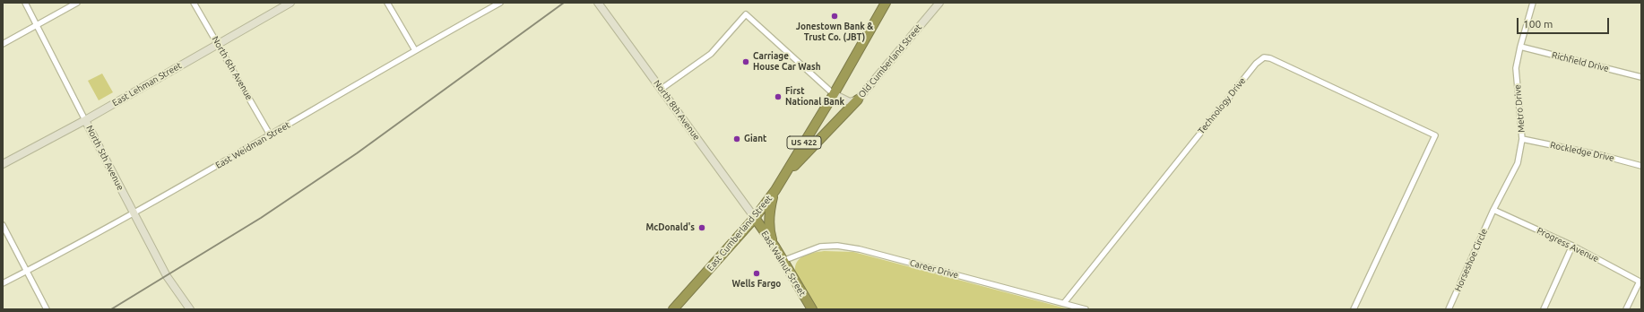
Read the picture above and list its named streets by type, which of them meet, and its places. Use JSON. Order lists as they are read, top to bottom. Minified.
{"streets":{"highway":["US 422","East Cumberland Street","East Walnut Street"],"street":["Old Cumberland Street","Richfield Drive","North 6th Avenue","East Lehman Street","Technology Drive","Metro Drive","North 8th Avenue","East Weidman Street","Rockledge Drive","North 5th Avenue","Progress Avenue","Horseshoe Circle","Career Drive"]},"crossings":[["Old Cumberland Street","East Cumberland Street"],["Richfield Drive","Metro Drive"],["North 6th Avenue","East Lehman Street"],["North 6th Avenue","East Weidman Street"],["East Lehman Street","North 5th Avenue"],["Technology Drive","Career Drive"],["Metro Drive","Rockledge Drive"],["Metro Drive","Progress Avenue"],["Metro Drive","Horseshoe Circle"],["North 8th Avenue","East Cumberland Street"],["North 8th Avenue","East Walnut Street"],["US 422","East Cumberland Street"],["US 422","East Walnut Street"],["East Weidman Street","North 5th Avenue"],["East Cumberland Street","East Walnut Street"],["Progress Avenue","Horseshoe Circle"],["East Walnut Street","Career Drive"]],"places":["Jonestown Bank & Trust Co. (JBT)","Carriage House Car Wash","First National Bank","Giant","McDonald's","Wells Fargo"],"scale_bar":"100 m"}
